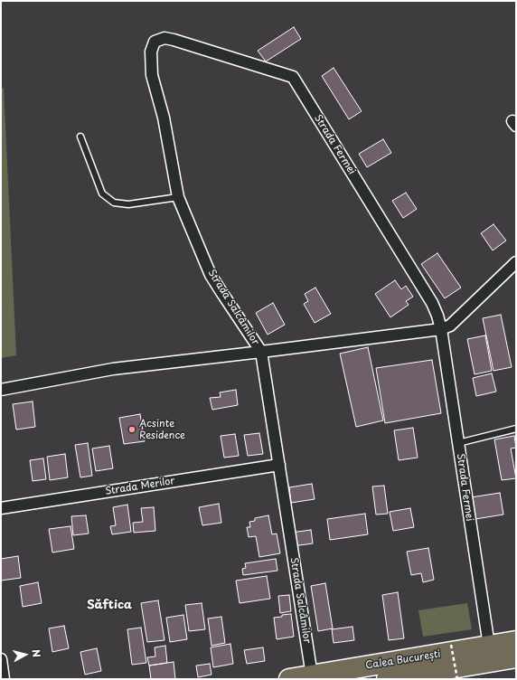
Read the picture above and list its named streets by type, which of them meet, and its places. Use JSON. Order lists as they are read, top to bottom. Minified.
{"streets":{"highway":["Calea București"],"street":["Strada Fermei","Strada Salcâmilor","Strada Merilor"]},"crossings":[["Strada Fermei","Strada Salcâmilor"],["Strada Fermei","Calea București"],["Strada Salcâmilor","Strada Merilor"],["Strada Salcâmilor","Calea București"]],"districts":["Săftica"],"places":["Acsinte Residence"],"north":"right"}
